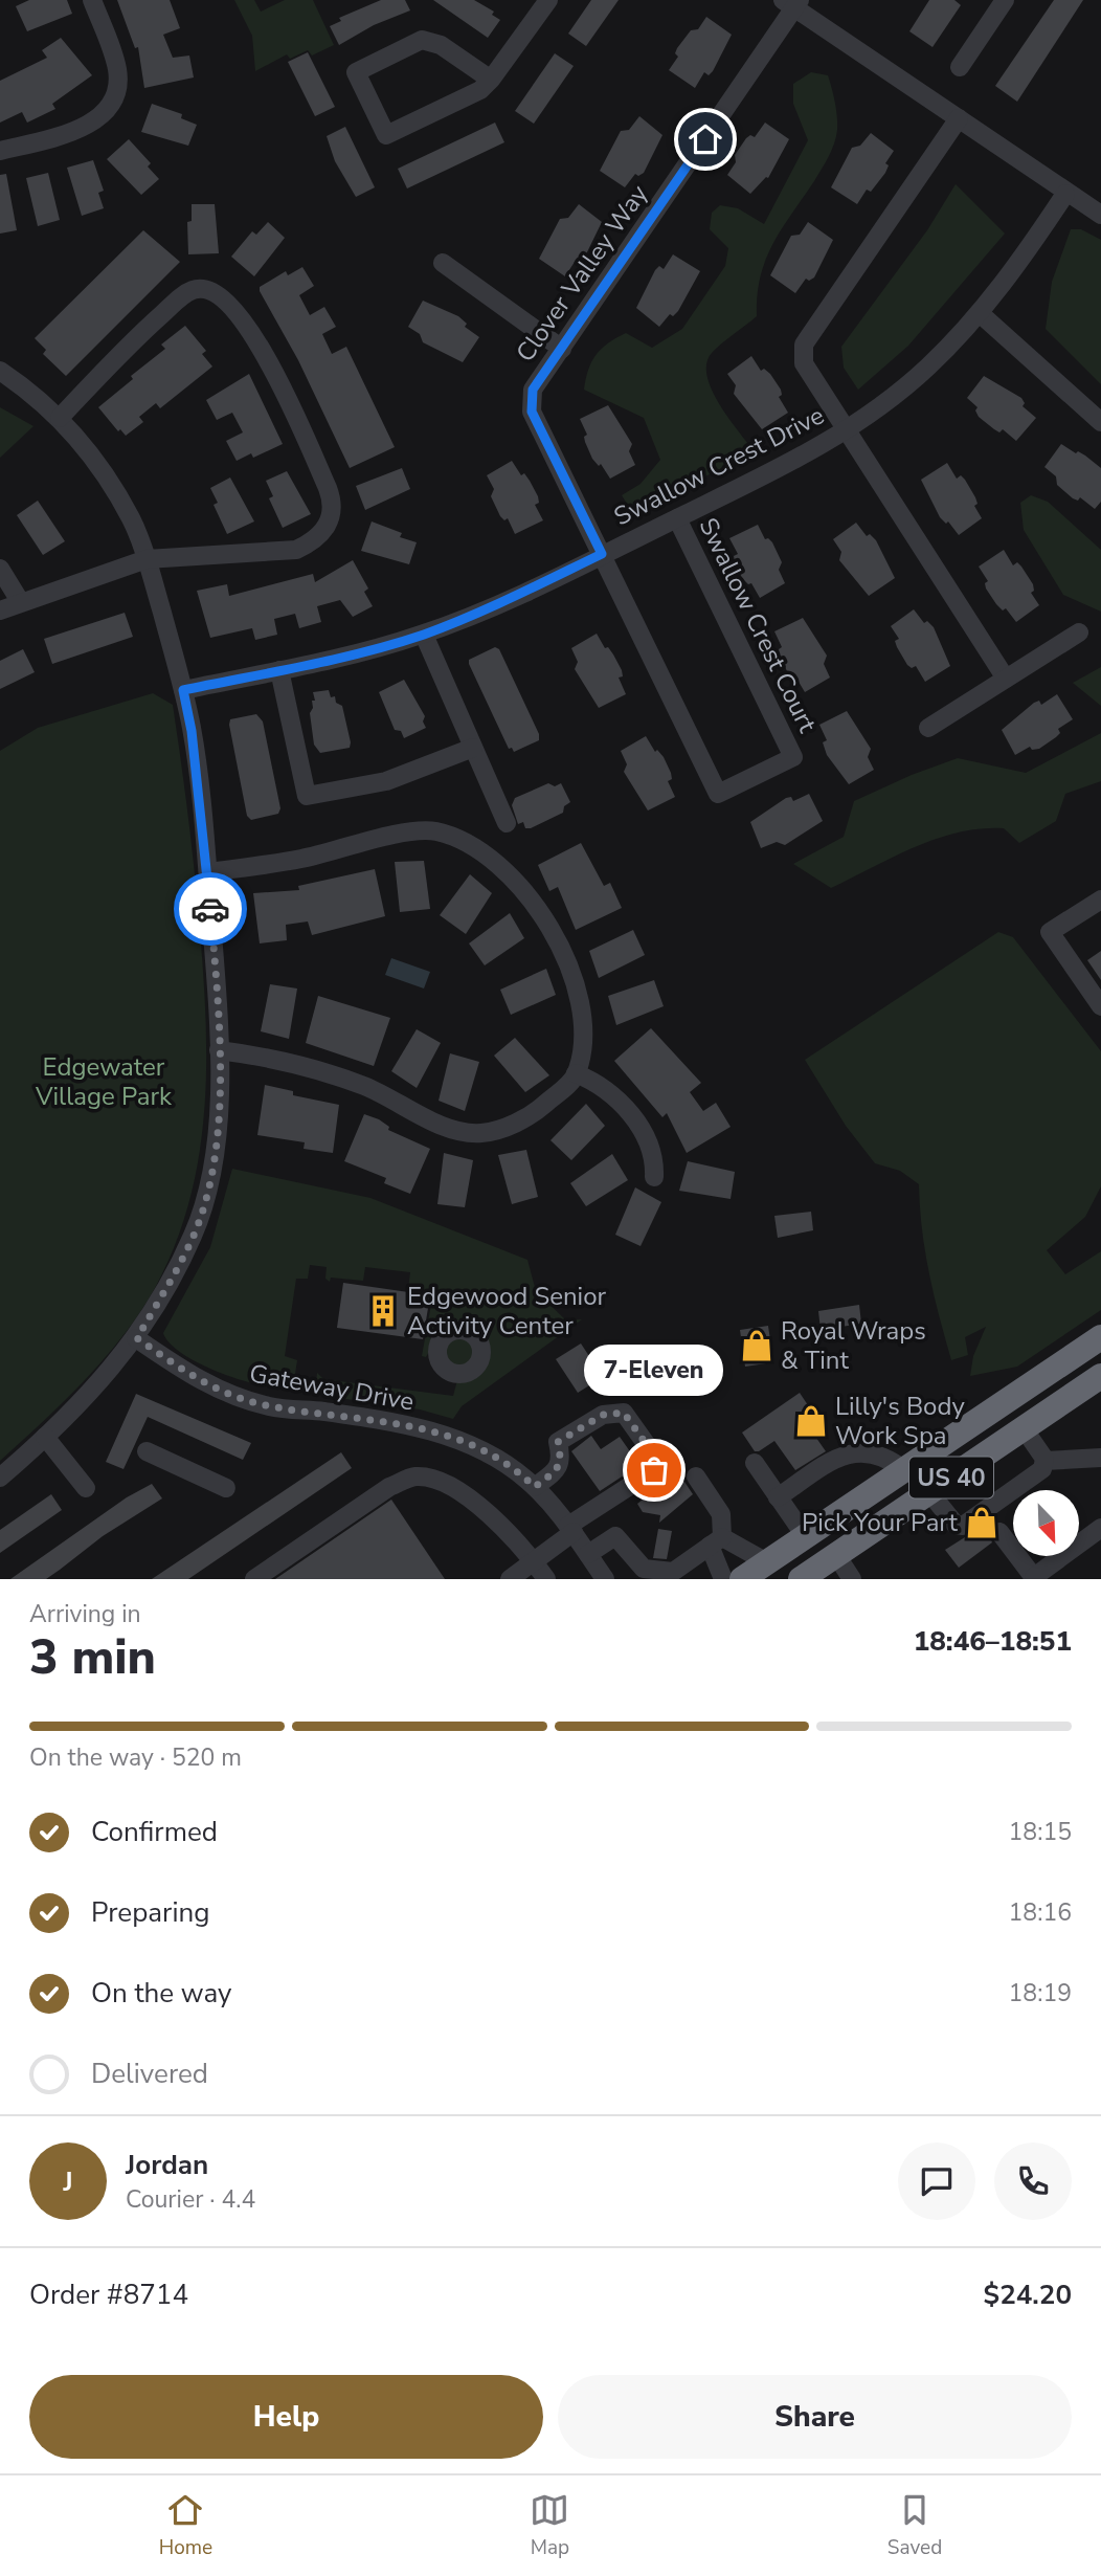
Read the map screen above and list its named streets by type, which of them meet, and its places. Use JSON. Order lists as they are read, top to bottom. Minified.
{"streets":{"highway":["US 40"],"street":["Clover Valley Way","Swallow Crest Drive","Swallow Crest Court","Gateway Drive"]},"crossings":[["Clover Valley Way","Swallow Crest Drive"],["Clover Valley Way","Swallow Crest Court"],["Swallow Crest Drive","Swallow Crest Court"]],"parks":["Edgewater Village Park"],"places":{"building":["Edgewood Senior Activity Center"],"shop":["Royal Wraps & Tint","Lilly's Body Work Spa","Pick Your Part"],"other":["7-Eleven"]},"north":"bottom right","page":{"bubble":"7-Eleven","heading":["3 min","Arriving in","18:46–18:51"],"panel":["Jordan","Courier · 4.4","Order #8714","$24.20"],"bar":"On the way · 520 m","list":[["Confirmed","18:15"],["Preparing","18:16"],["On the way","18:19"],"Delivered"],"round":"J","buttons":["Help","Share"],"tabs":["Home","Map","Saved"]}}
